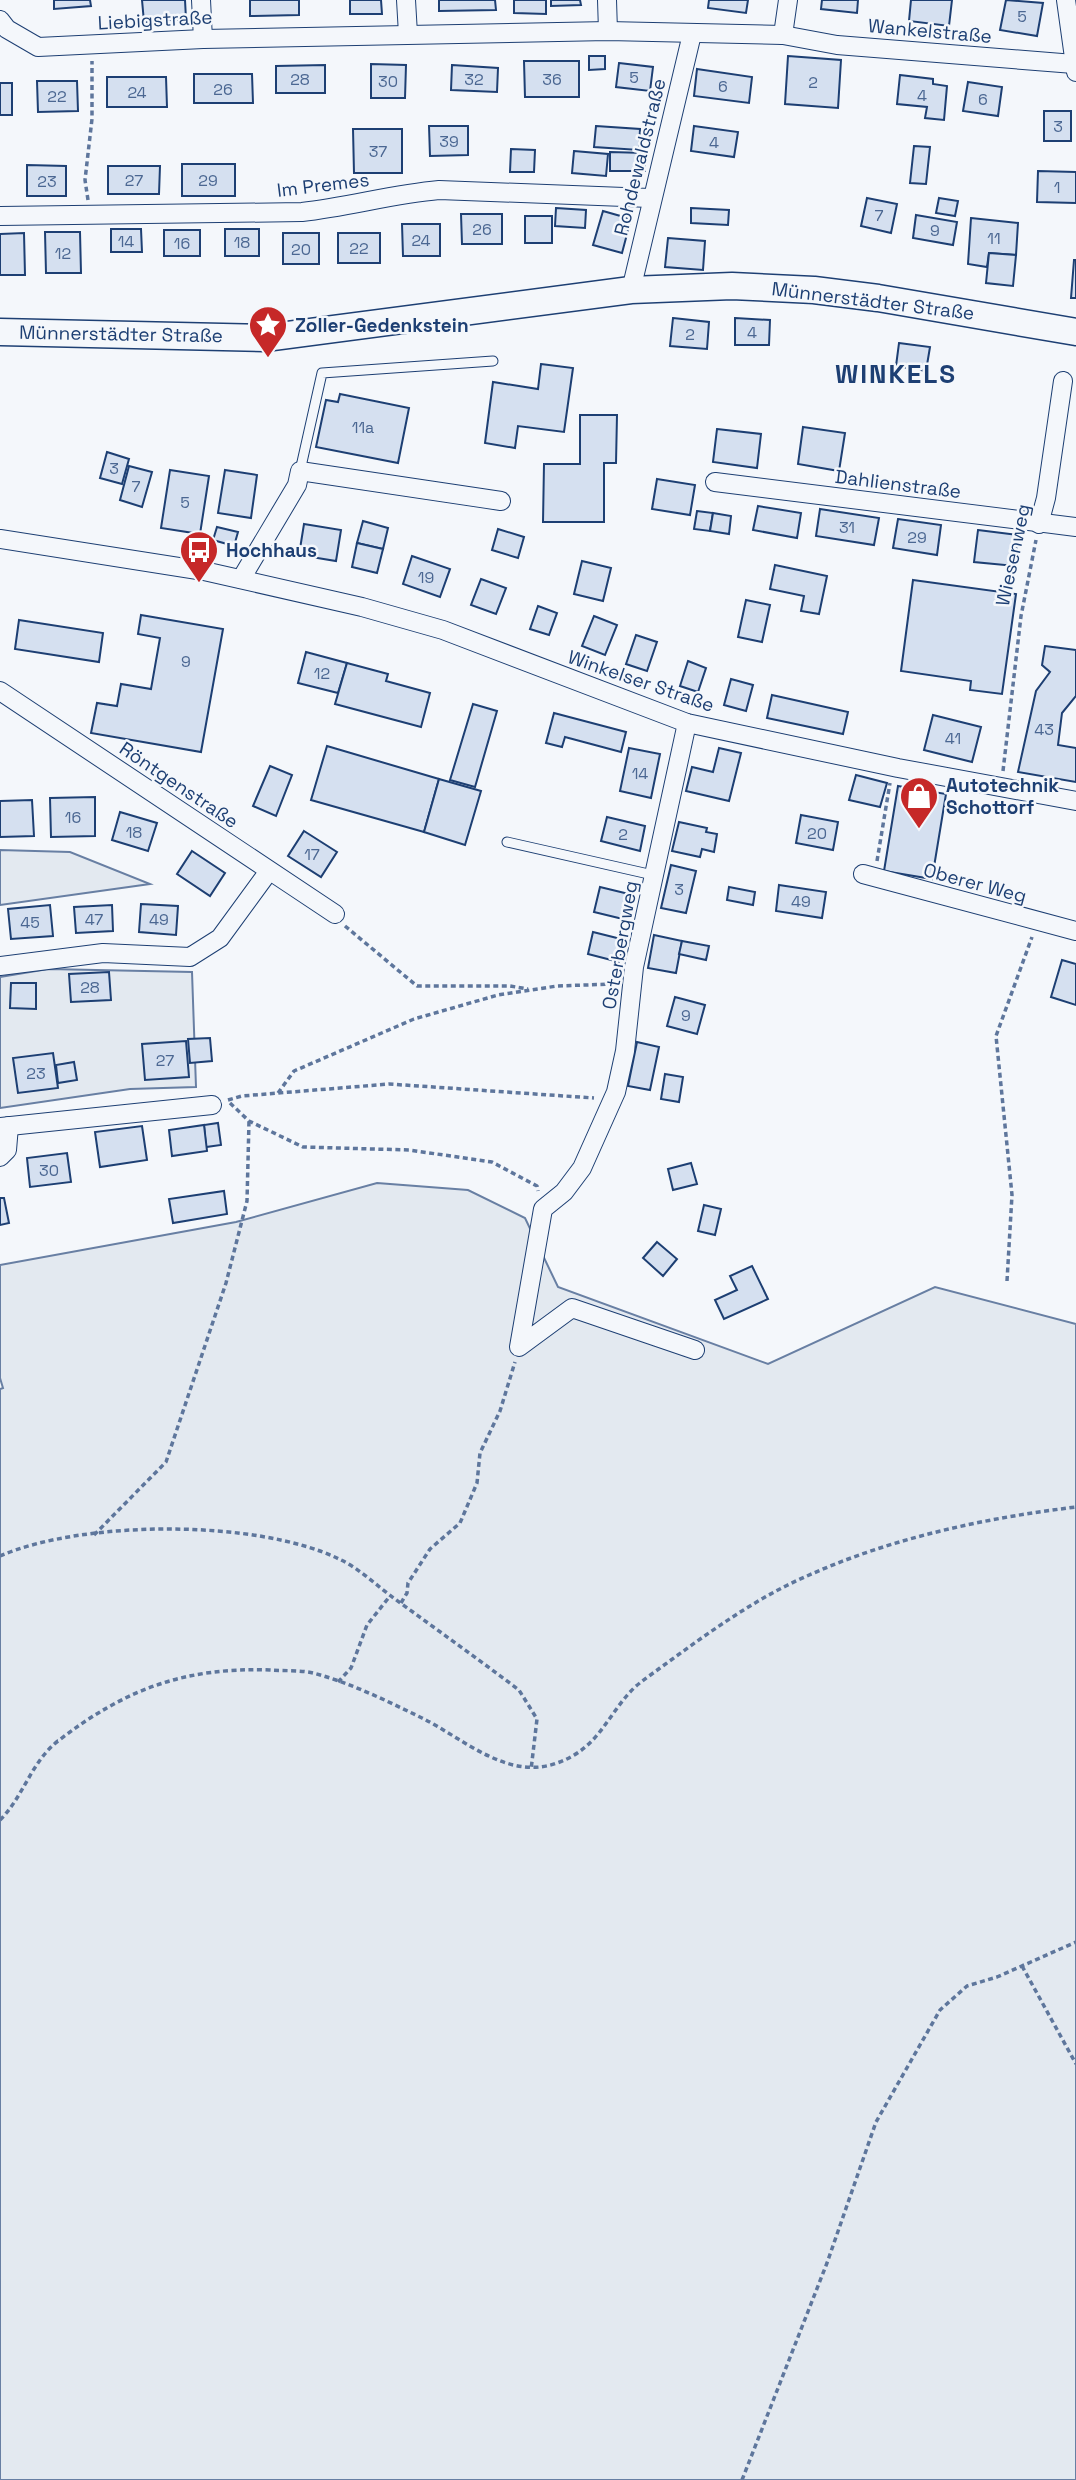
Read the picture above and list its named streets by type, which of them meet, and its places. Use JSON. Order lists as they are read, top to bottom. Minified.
{"streets":{"main road":["Münnerstädter Straße"],"street":["Liebigstraße","Wankelstraße","Rohdewaldstraße","Im Premes","Dahlienstraße","Wiesenweg","Winkelser Straße","Röntgenstraße","Oberer Weg","Osterbergweg"]},"crossings":[["Liebigstraße","Wankelstraße"],["Liebigstraße","Rohdewaldstraße"],["Rohdewaldstraße","Im Premes"],["Rohdewaldstraße","Münnerstädter Straße"],["Dahlienstraße","Wiesenweg"],["Wiesenweg","Winkelser Straße"],["Winkelser Straße","Osterbergweg"]],"districts":["WINKELS"],"places":{"place":["Zoller-Gedenkstein"],"bus stop":["Hochhaus"],"shop":["Autotechnik Schottorf"]},"house_numbers":["5","5","28","32","36","30","2","6","26","24","4","22","6","3","39","4","37","27","29","23","1","7","26","9","11","24","14","18","16","22","20","12","4","2","11a","3","7","5","31","29","19","9","12","43","41","14","16","18","20","2","17","3","49","47","49","45","28","9","27","23","30"]}
